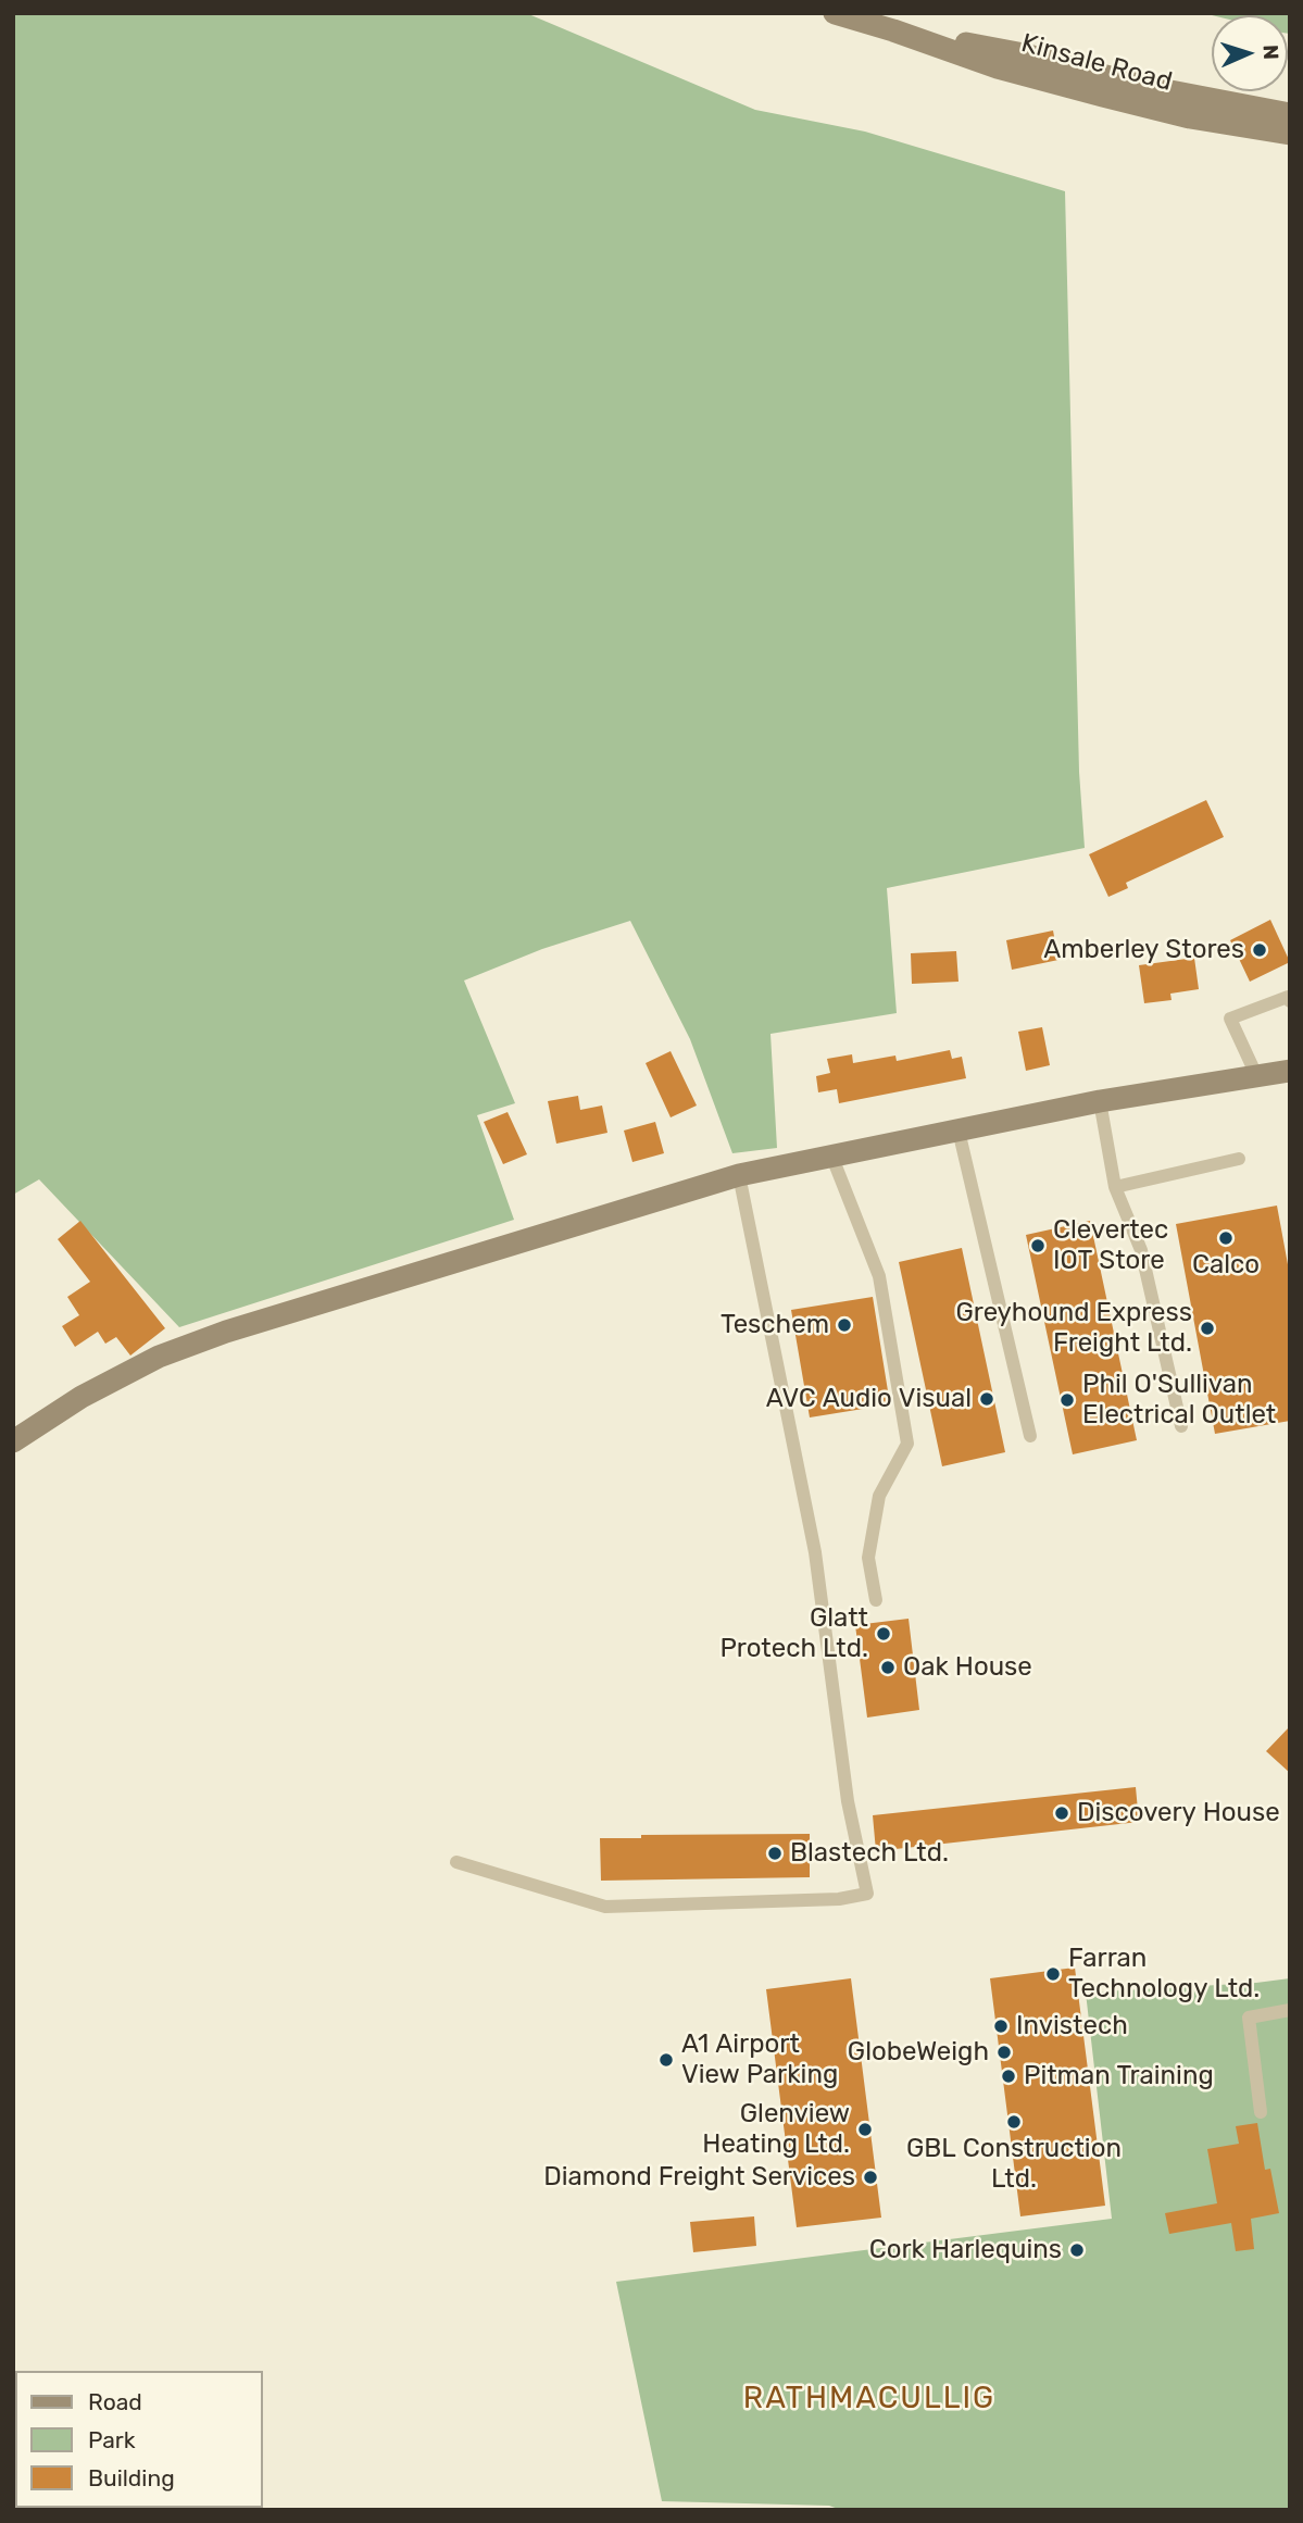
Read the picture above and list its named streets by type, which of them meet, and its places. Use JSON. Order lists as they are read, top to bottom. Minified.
{"streets":{"street":["Kinsale Road"]},"districts":["RATHMACULLIG"],"places":["Amberley Stores","Calco","Clevertec IOT Store","Teschem","Greyhound Express Freight Ltd.","AVC Audio Visual","Phil O'Sullivan Electrical Outlet","Glatt Protech Ltd.","Oak House","Discovery House","Blastech Ltd.","Farran Technology Ltd.","Invistech","GlobeWeigh","A1 Airport View Parking","Pitman Training","GBL Construction Ltd.","Glenview Heating Ltd.","Diamond Freight Services","Cork Harlequins"],"legend":["Road","Park","Building"],"north":"right"}
